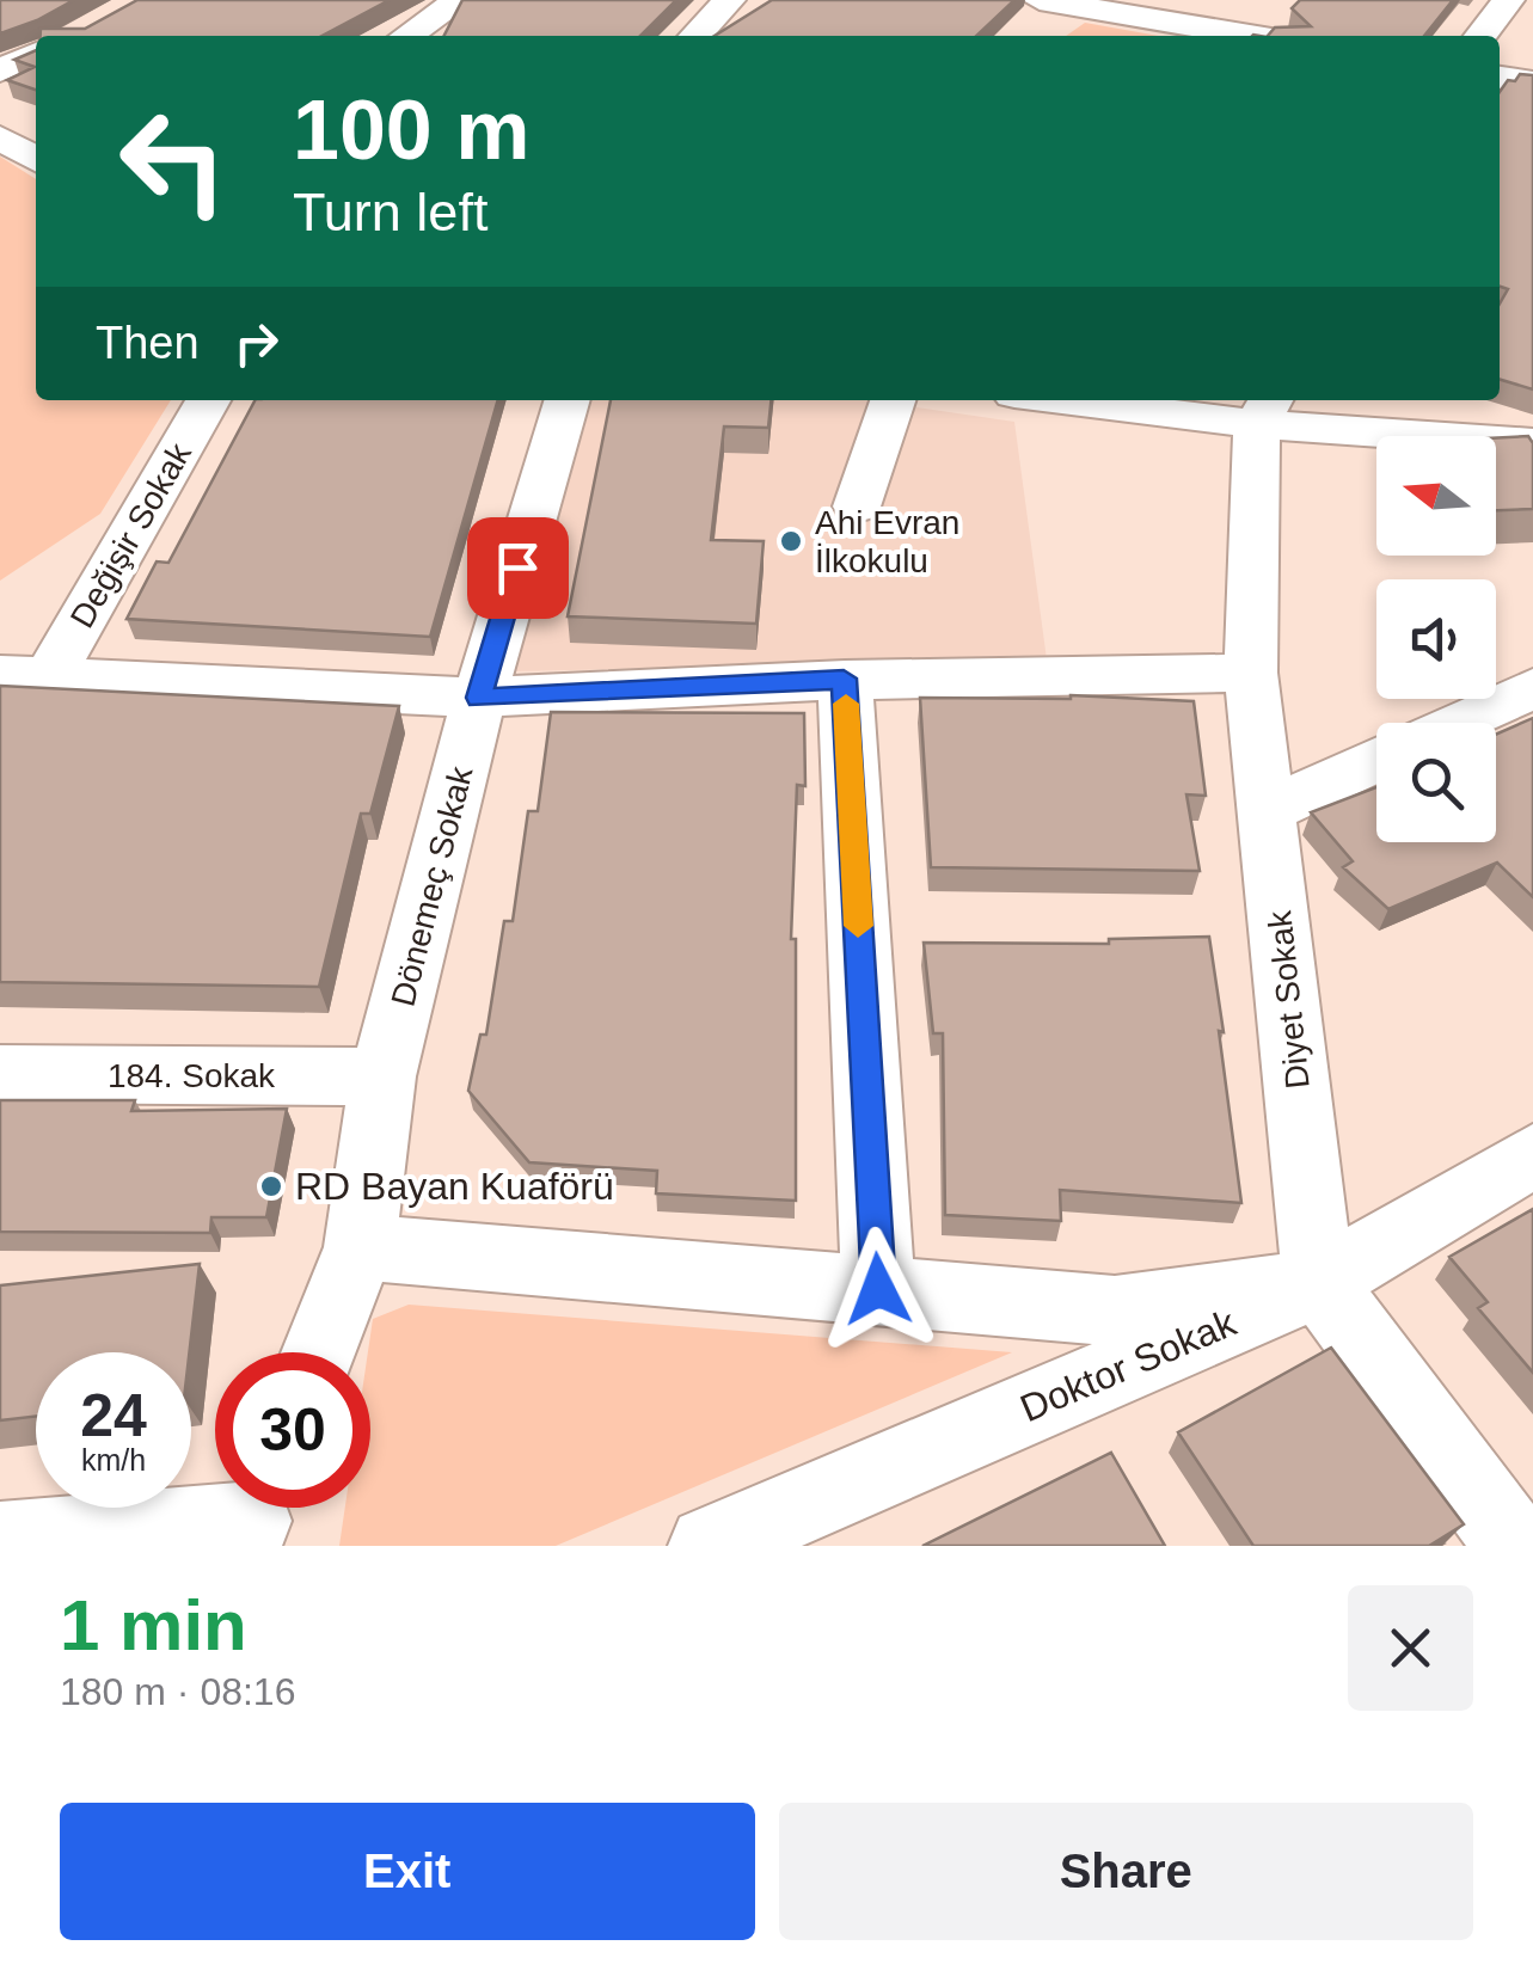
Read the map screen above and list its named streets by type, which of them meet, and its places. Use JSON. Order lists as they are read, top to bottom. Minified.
{"streets":{"street":["Değişir Sokak","Dönemeç Sokak","Diyet Sokak","184. Sokak","Doktor Sokak"]},"crossings":[["Dönemeç Sokak","184. Sokak"],["Diyet Sokak","Doktor Sokak"]],"places":["Ahi Evran İlkokulu","RD Bayan Kuaförü"],"north":"left","page":{"turn":["100 m","Turn left"],"then":"Then","speed":"24 km/h","limit":"30","heading":["1 min","180 m · 08:16"],"buttons":["Exit","Share"]}}
